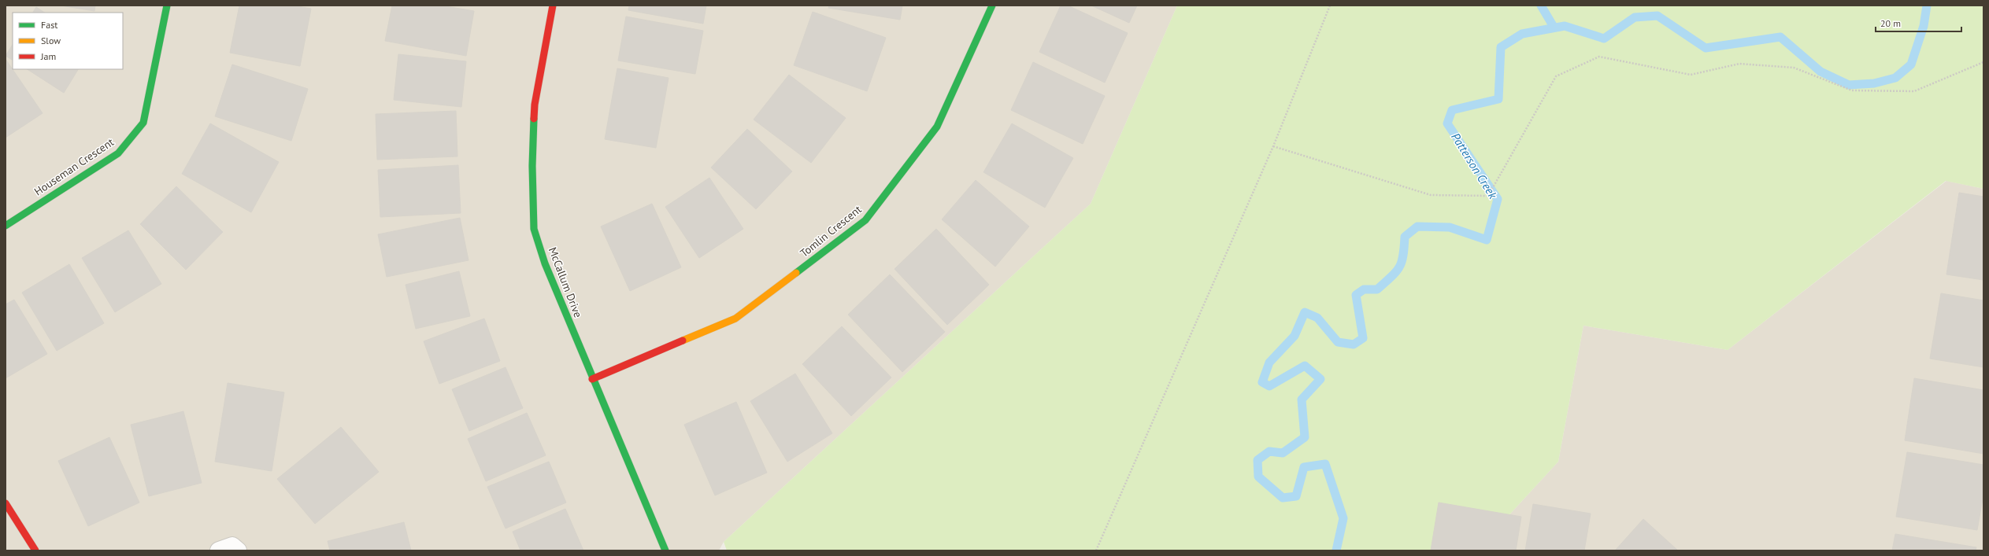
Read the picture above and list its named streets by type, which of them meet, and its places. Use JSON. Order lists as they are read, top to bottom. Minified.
{"streets":{"street":["Houseman Crescent","Tomlin Crescent","McCallum Drive"]},"crossings":[["Tomlin Crescent","McCallum Drive"]],"water":["Patterson Creek"],"legend":["Fast","Slow","Jam"],"scale_bar":"20 m"}
